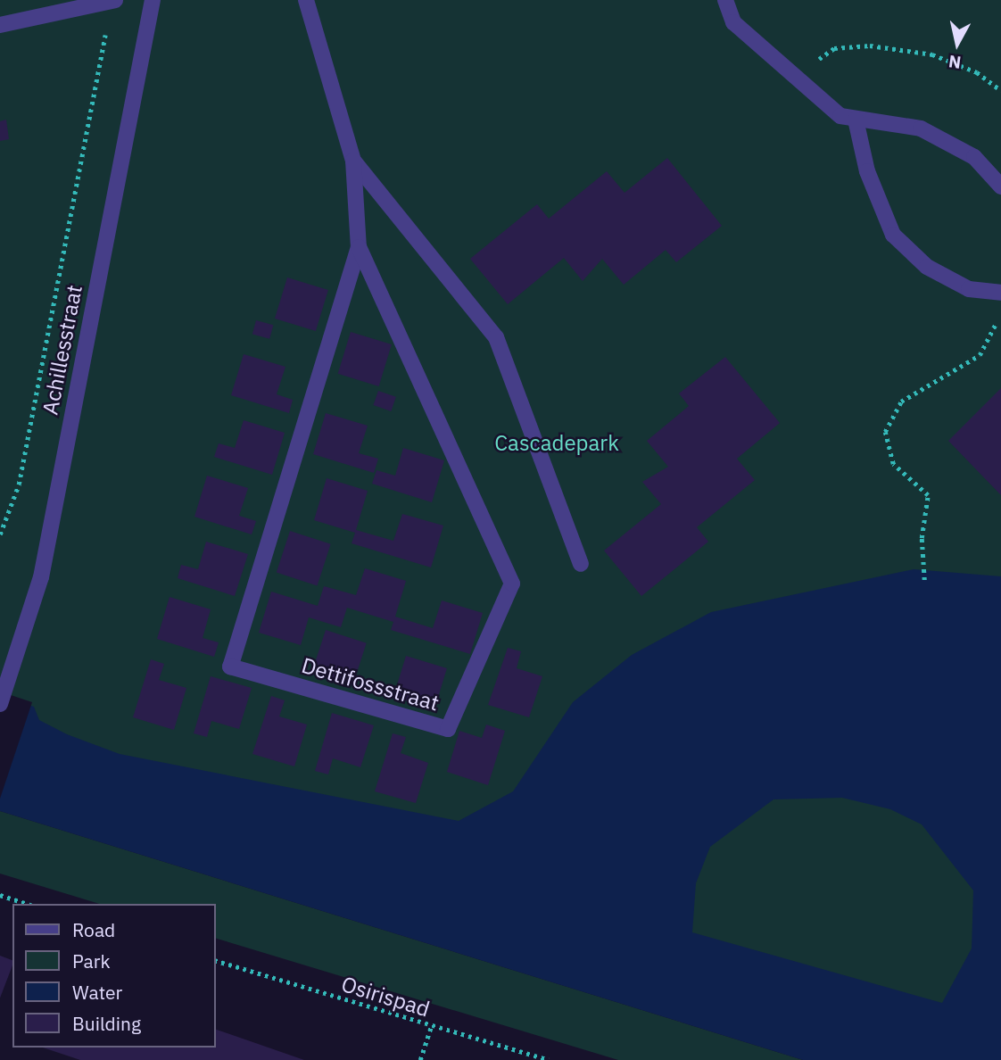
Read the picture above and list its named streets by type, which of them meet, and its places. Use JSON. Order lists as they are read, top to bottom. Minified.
{"streets":{"street":["Achillesstraat","Dettifossstraat"],"path":["Osirispad"]},"parks":["Cascadepark"],"legend":["Road","Park","Water","Building"],"north":"bottom"}
